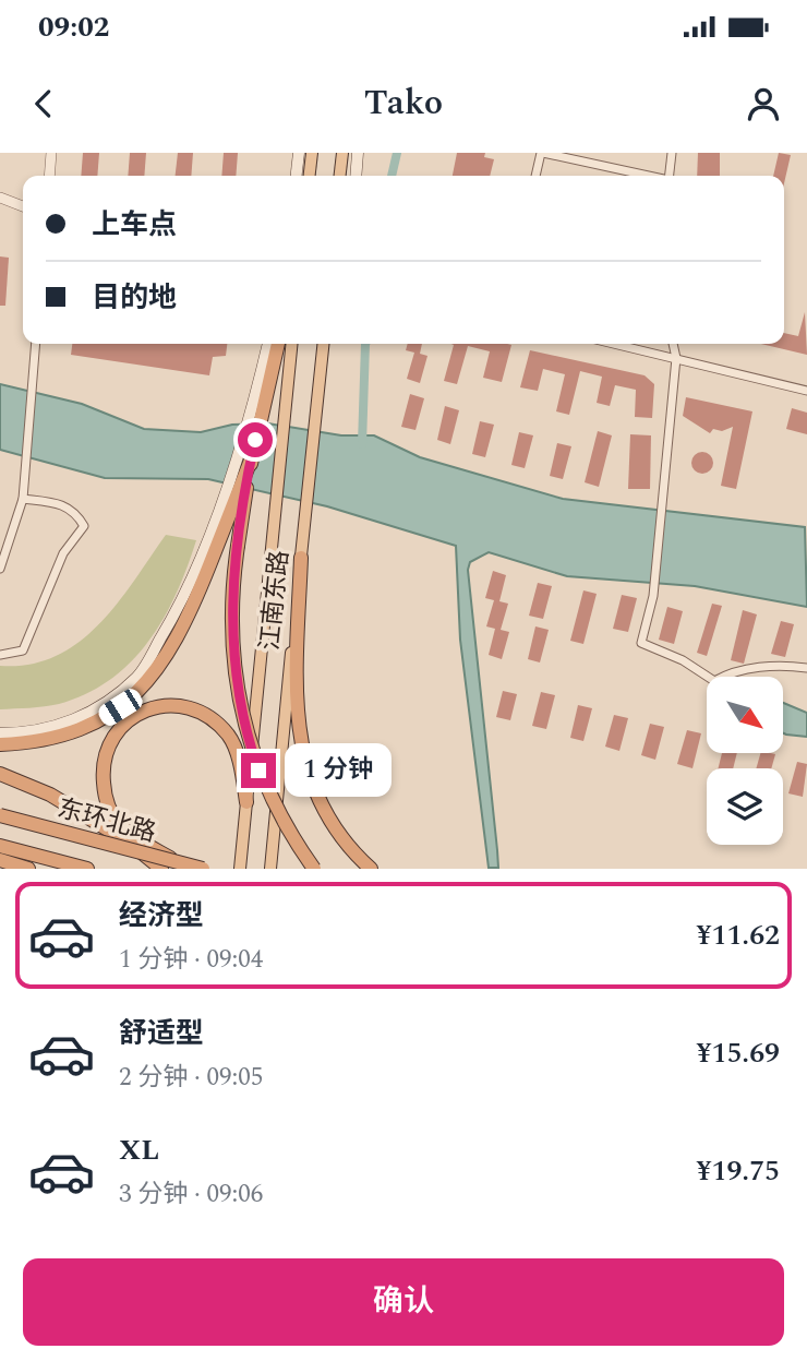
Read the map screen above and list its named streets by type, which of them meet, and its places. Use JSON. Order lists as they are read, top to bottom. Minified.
{"streets":{"highway":["东环北路"],"main road":["江南东路"]},"north":"bottom right","page":{"status":"09:02","header":"Tako","banner":["上车点","目的地"],"bubble":"1 分钟","list":[{"name":"经济型","note":"1 分钟 · 09:04","value":"¥11.62"},{"name":"舒适型","note":"2 分钟 · 09:05","value":"¥15.69"},{"name":"XL","note":"3 分钟 · 09:06","value":"¥19.75"}],"buttons":"确认"}}
